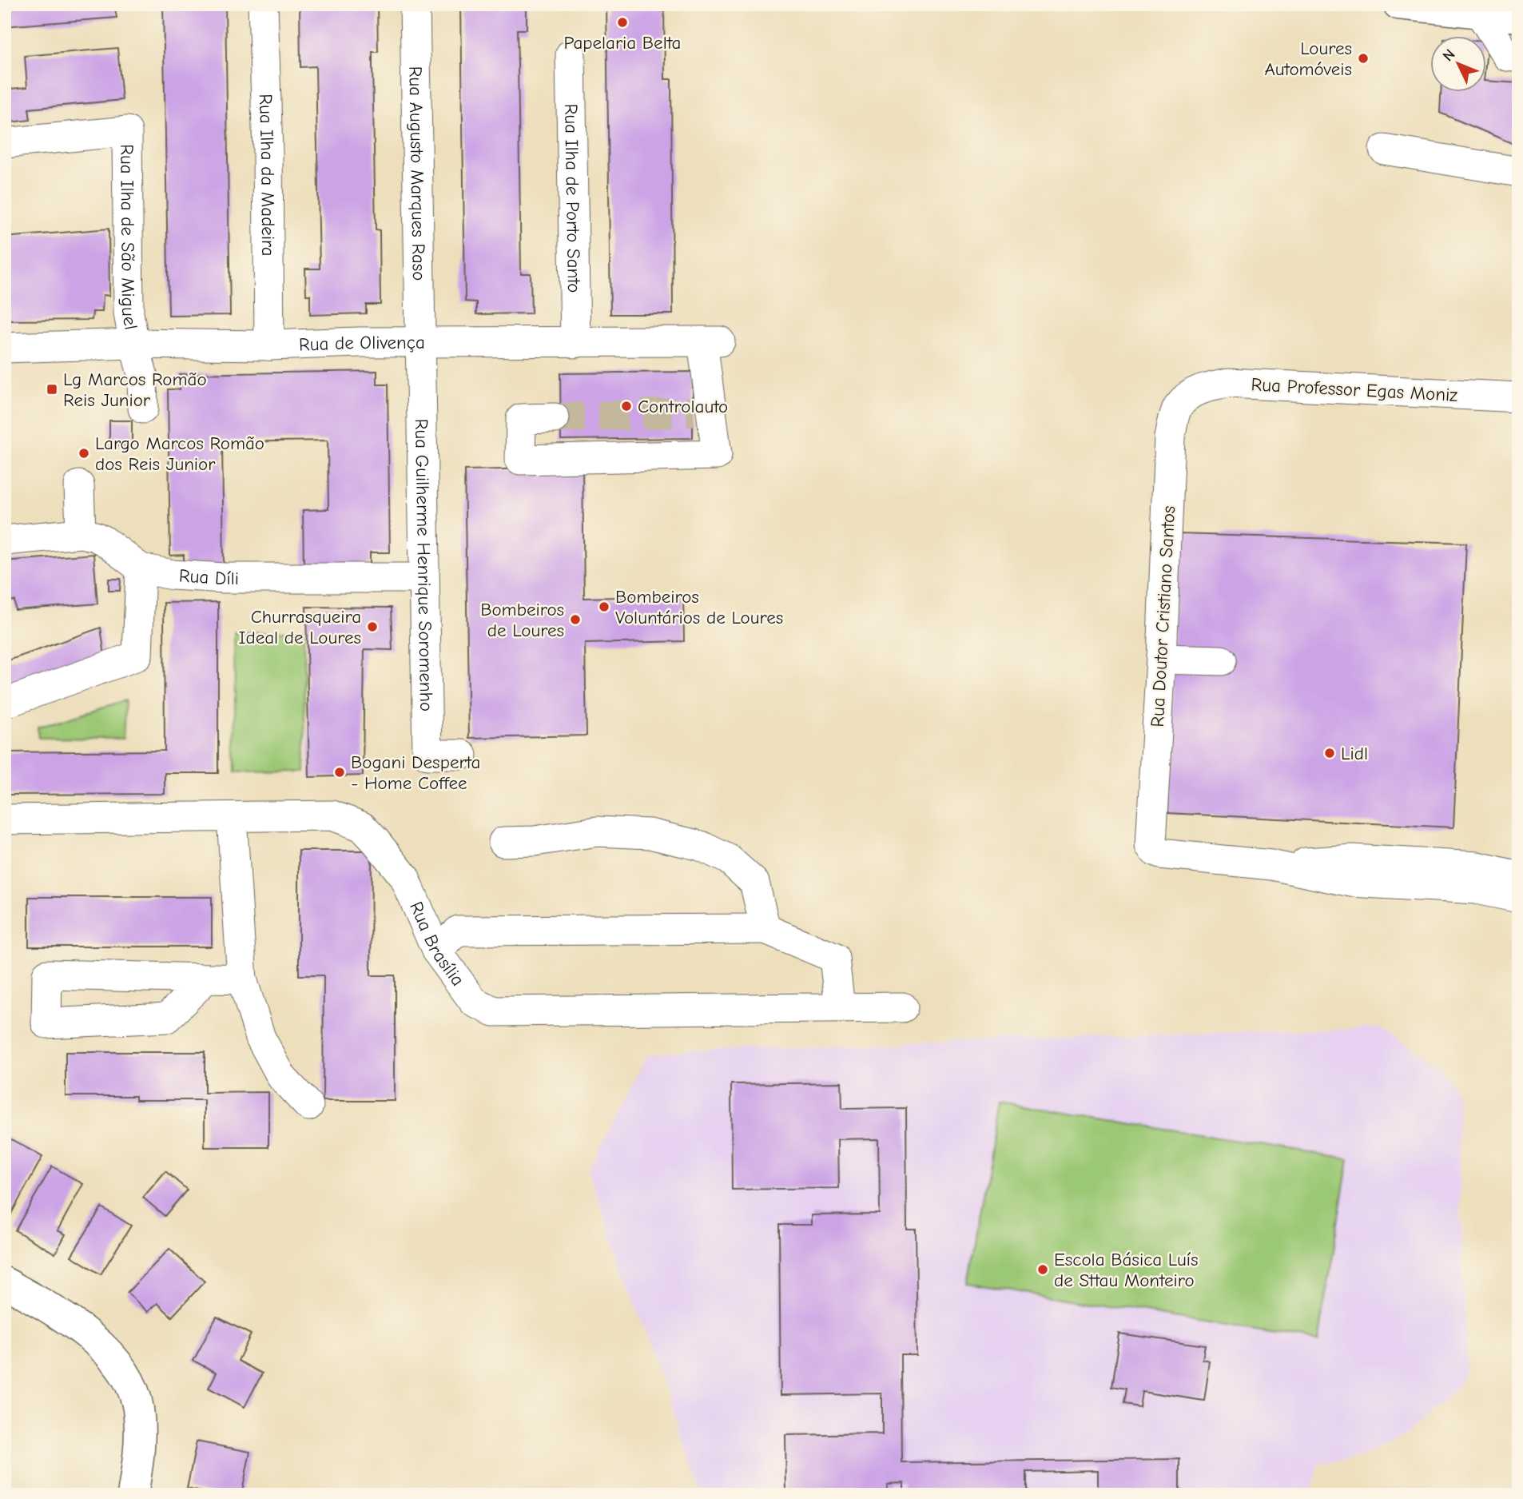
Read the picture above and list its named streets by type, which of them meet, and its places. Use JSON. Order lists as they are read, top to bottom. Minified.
{"streets":{"street":["Rua Augusto Marques Raso","Rua Ilha da Madeira","Rua Ilha de Porto Santo","Rua Ilha de São Miguel","Rua de Olivença","Rua Professor Egas Moniz","Rua Guilherme Henrique Soromenho","Rua Díli","Rua Doutor Cristiano Santos","Rua Brasília"]},"crossings":[["Rua Augusto Marques Raso","Rua de Olivença"],["Rua Augusto Marques Raso","Rua Guilherme Henrique Soromenho"],["Rua Ilha da Madeira","Rua de Olivença"],["Rua Ilha de Porto Santo","Rua de Olivença"],["Rua Ilha de São Miguel","Rua de Olivença"],["Rua de Olivença","Rua Guilherme Henrique Soromenho"],["Rua Professor Egas Moniz","Rua Doutor Cristiano Santos"],["Rua Guilherme Henrique Soromenho","Rua Díli"]],"places":{"other":["Papelaria Belta","Loures Automóveis","Controlauto","Largo Marcos Romão dos Reis Junior","Bombeiros Voluntários de Loures","Bombeiros de Loures","Churrasqueira Ideal de Loures","Lidl","Bogani Desperta - Home Coffee","Escola Básica Luís de Sttau Monteiro"],"transit":["Lg Marcos Romão Reis Junior"]},"north":"top left"}
